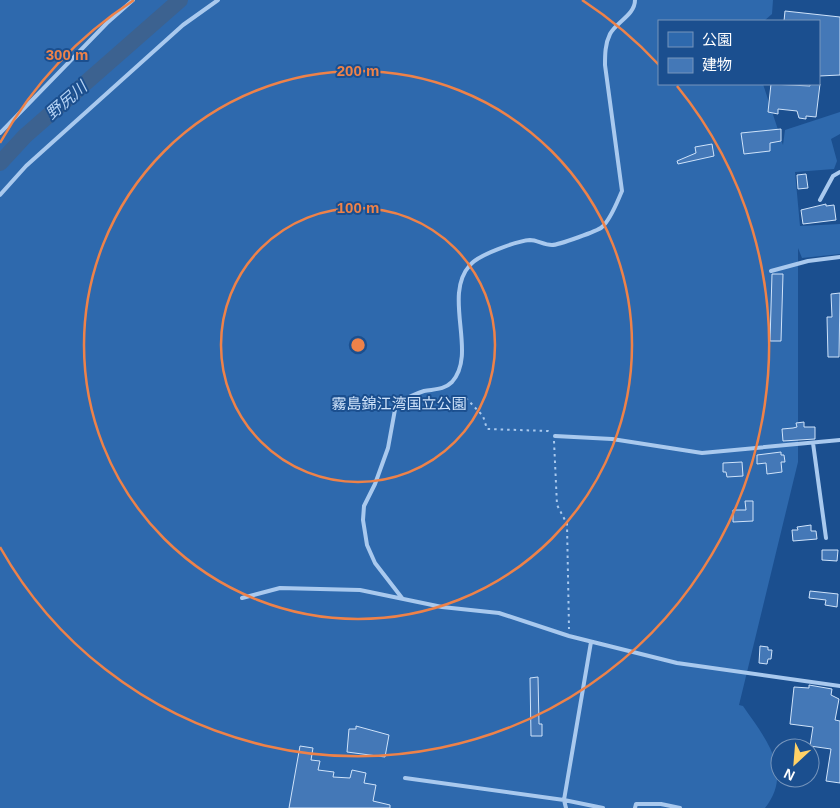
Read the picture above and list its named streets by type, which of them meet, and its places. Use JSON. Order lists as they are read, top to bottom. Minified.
{"water":["野尻川"],"parks":["霧島錦江湾国立公園"],"legend":["公園","建物"],"north":"bottom left","rings":["300 m","200 m","100 m"]}
